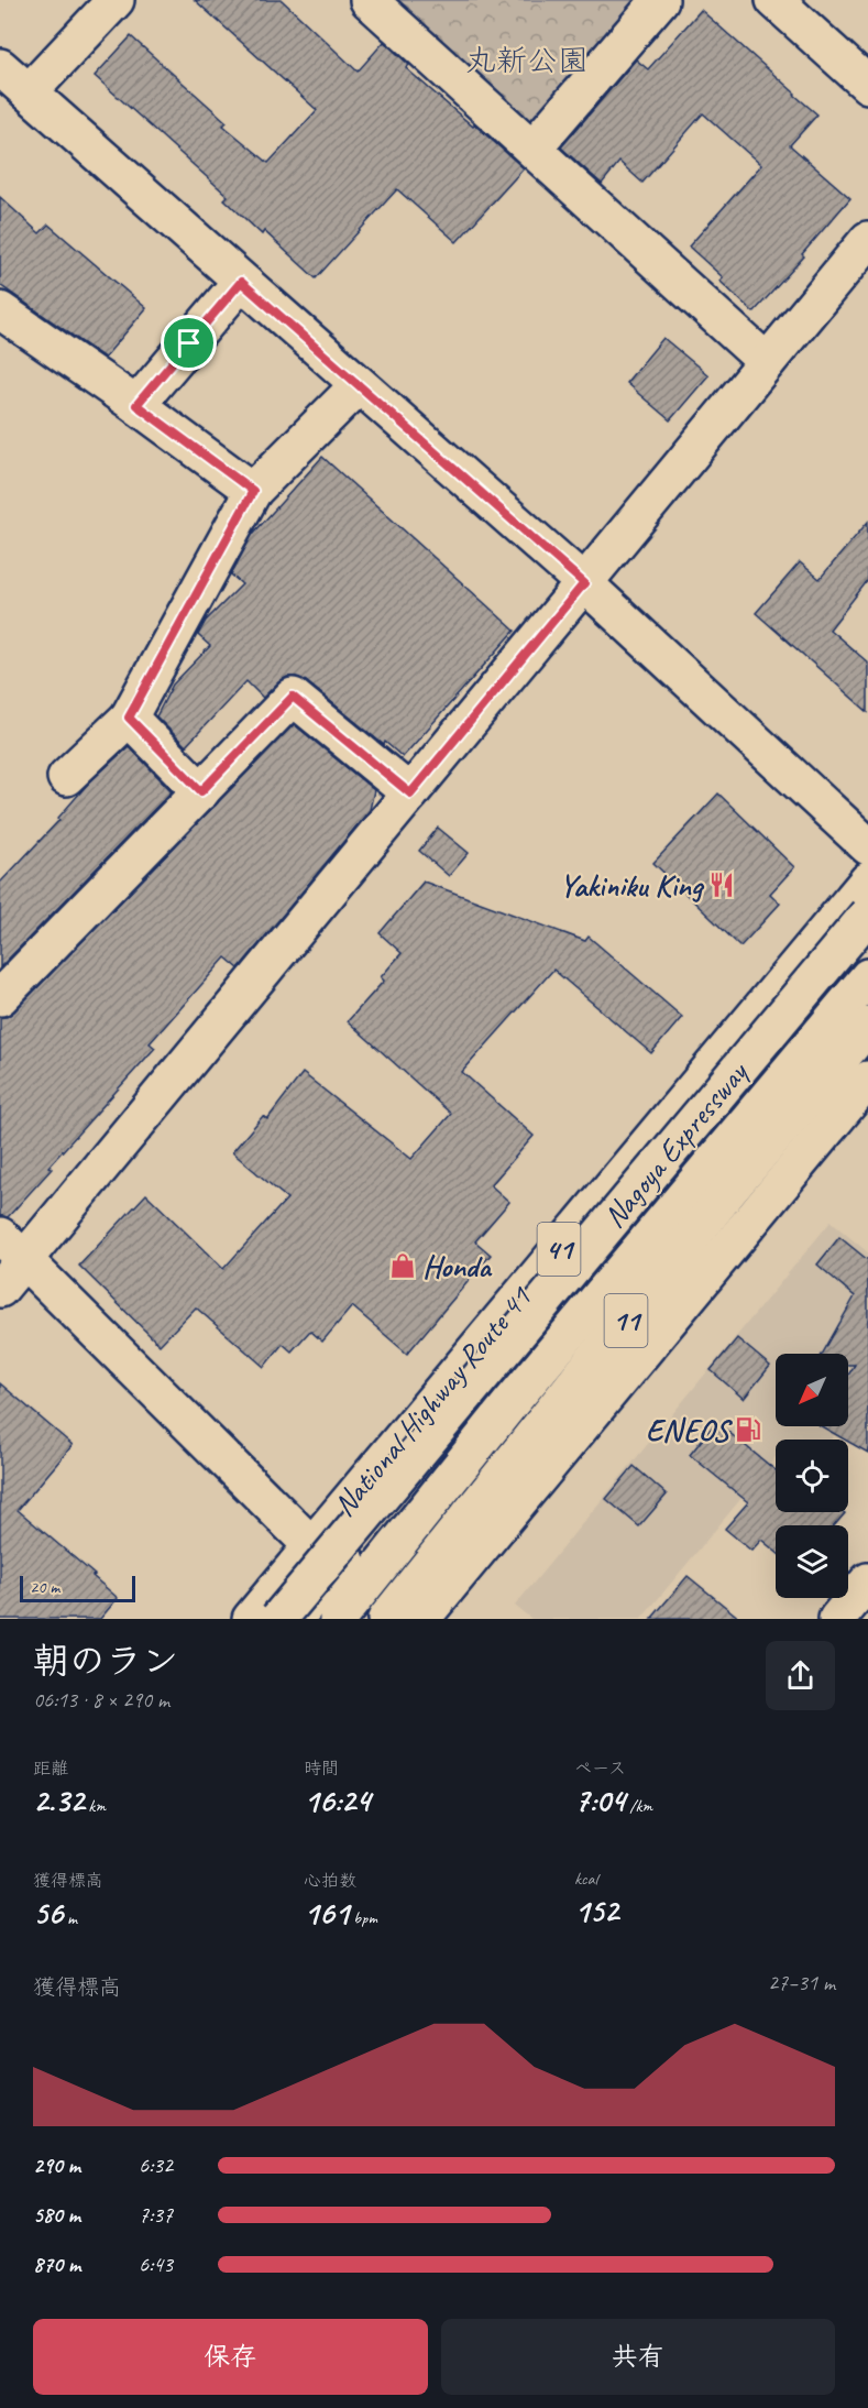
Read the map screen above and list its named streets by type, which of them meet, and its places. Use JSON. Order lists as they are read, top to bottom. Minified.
{"streets":{"main road":["Nagoya Expressway","41","11","National Highway Route 41"]},"parks":["丸新公園"],"places":{"restaurant":["Yakiniku King"],"shop":["Honda"],"fuel station":["ENEOS"]},"scale_bar":"20 m","north":"bottom left","page":{"scale":"20 m","heading":["朝のラン","06:13 · 8 × 290 m"],"stats":[["距離","2.32 km"],["時間","16:24"],["ペース","7:04 /km"],["獲得標高","56 m"],["心拍数","161 bpm"],["kcal","152"]],"chart":["獲得標高","27–31 m"],"list":[{"name":"290 m","note":"6:32"},{"name":"580 m","note":"7:37"},{"name":"870 m","note":"6:43"}],"buttons":["保存","共有"]}}
